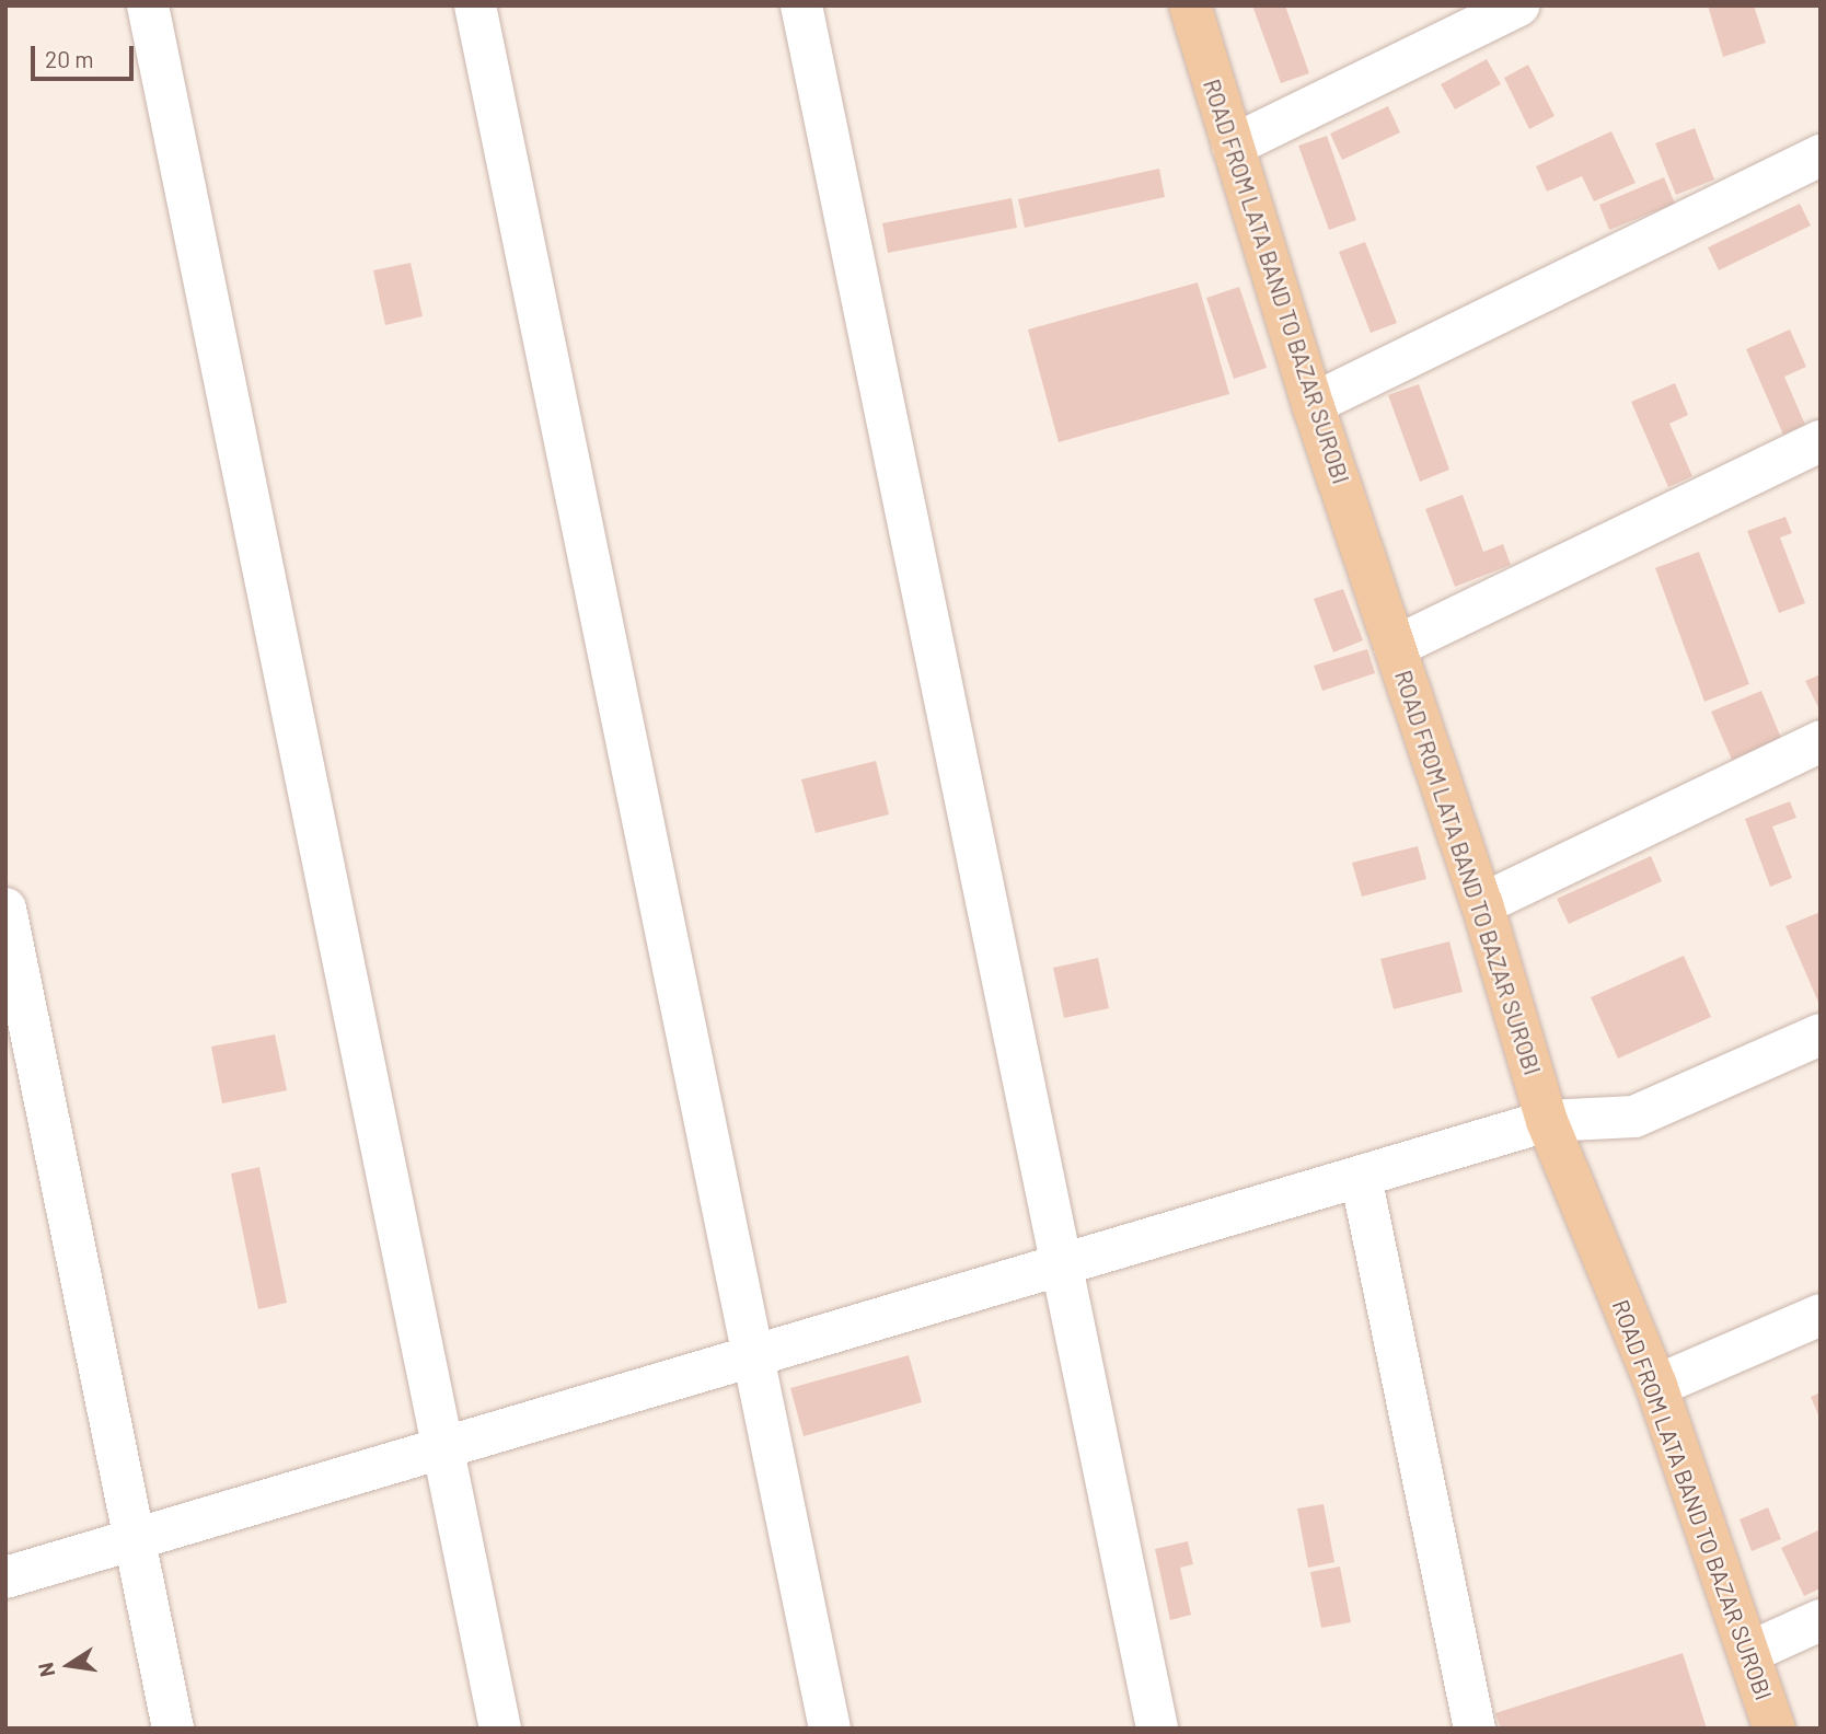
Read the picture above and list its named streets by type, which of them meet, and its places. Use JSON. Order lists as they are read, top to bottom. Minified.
{"streets":{"main road":["ROAD FROM LATA BAND TO BAZAR SUROBI"]},"scale_bar":"20 m","north":"left"}
